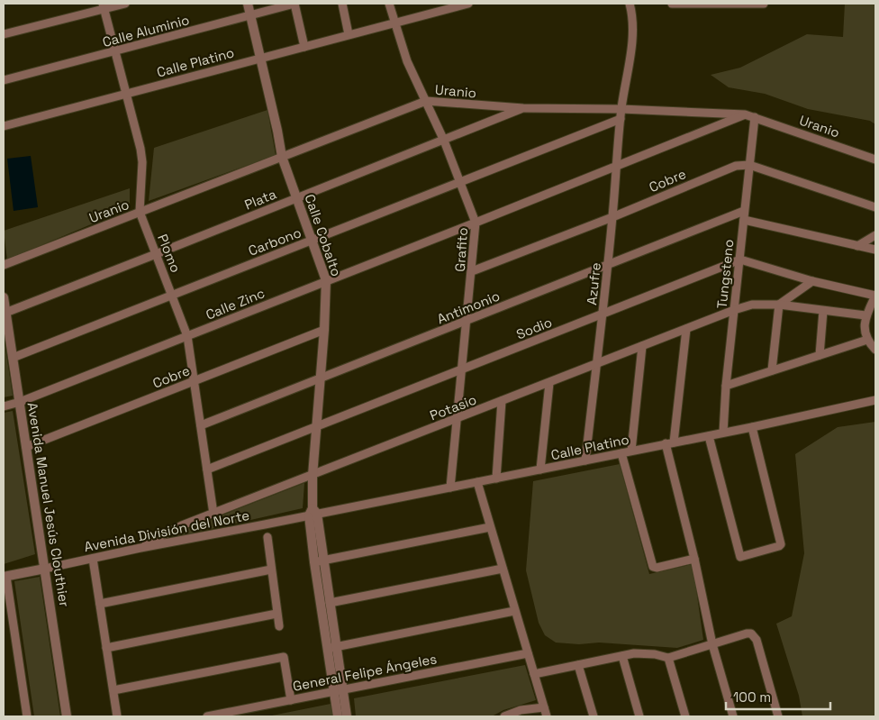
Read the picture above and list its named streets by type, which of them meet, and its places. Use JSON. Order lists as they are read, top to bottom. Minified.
{"streets":{"street":["Calle Aluminio","Calle Platino","Uranio","Cobre","Plata","Calle Cobalto","Carbono","Grafito","Plomo","Tungsteno","Azufre","Calle Zinc","Antimonio","Sodio","Potasio","Avenida Manuel Jesús Clouthier","Avenida División del Norte","General Felipe Ángeles"]},"crossings":[["Calle Aluminio","Calle Cobalto"],["Calle Aluminio","Plomo"],["Calle Platino","Calle Cobalto"],["Calle Platino","Grafito"],["Calle Platino","Plomo"],["Calle Platino","Tungsteno"],["Calle Platino","Azufre"],["Calle Platino","Avenida División del Norte"],["Uranio","Plata"],["Uranio","Calle Cobalto"],["Uranio","Grafito"],["Uranio","Plomo"],["Uranio","Tungsteno"],["Uranio","Azufre"],["Uranio","Calle Zinc"],["Cobre","Calle Cobalto"],["Cobre","Grafito"],["Cobre","Plomo"],["Cobre","Tungsteno"],["Cobre","Azufre"],["Cobre","Avenida Manuel Jesús Clouthier"],["Plata","Calle Cobalto"],["Plata","Grafito"],["Plata","Plomo"],["Plata","Avenida Manuel Jesús Clouthier"],["Calle Cobalto","Carbono"],["Calle Cobalto","Calle Zinc"],["Calle Cobalto","Antimonio"],["Calle Cobalto","Sodio"],["Calle Cobalto","Potasio"],["Calle Cobalto","Avenida División del Norte"],["Carbono","Grafito"],["Carbono","Plomo"],["Carbono","Azufre"],["Carbono","Avenida Manuel Jesús Clouthier"],["Grafito","Calle Zinc"],["Grafito","Antimonio"],["Grafito","Sodio"],["Grafito","Potasio"],["Plomo","Calle Zinc"],["Plomo","Antimonio"],["Plomo","Sodio"],["Plomo","Potasio"],["Tungsteno","Antimonio"],["Tungsteno","Sodio"],["Tungsteno","Potasio"],["Azufre","Calle Zinc"],["Azufre","Antimonio"],["Azufre","Sodio"],["Azufre","Potasio"],["Calle Zinc","Avenida Manuel Jesús Clouthier"],["Potasio","Avenida División del Norte"],["Avenida Manuel Jesús Clouthier","Avenida División del Norte"]],"scale_bar":"100 m"}
